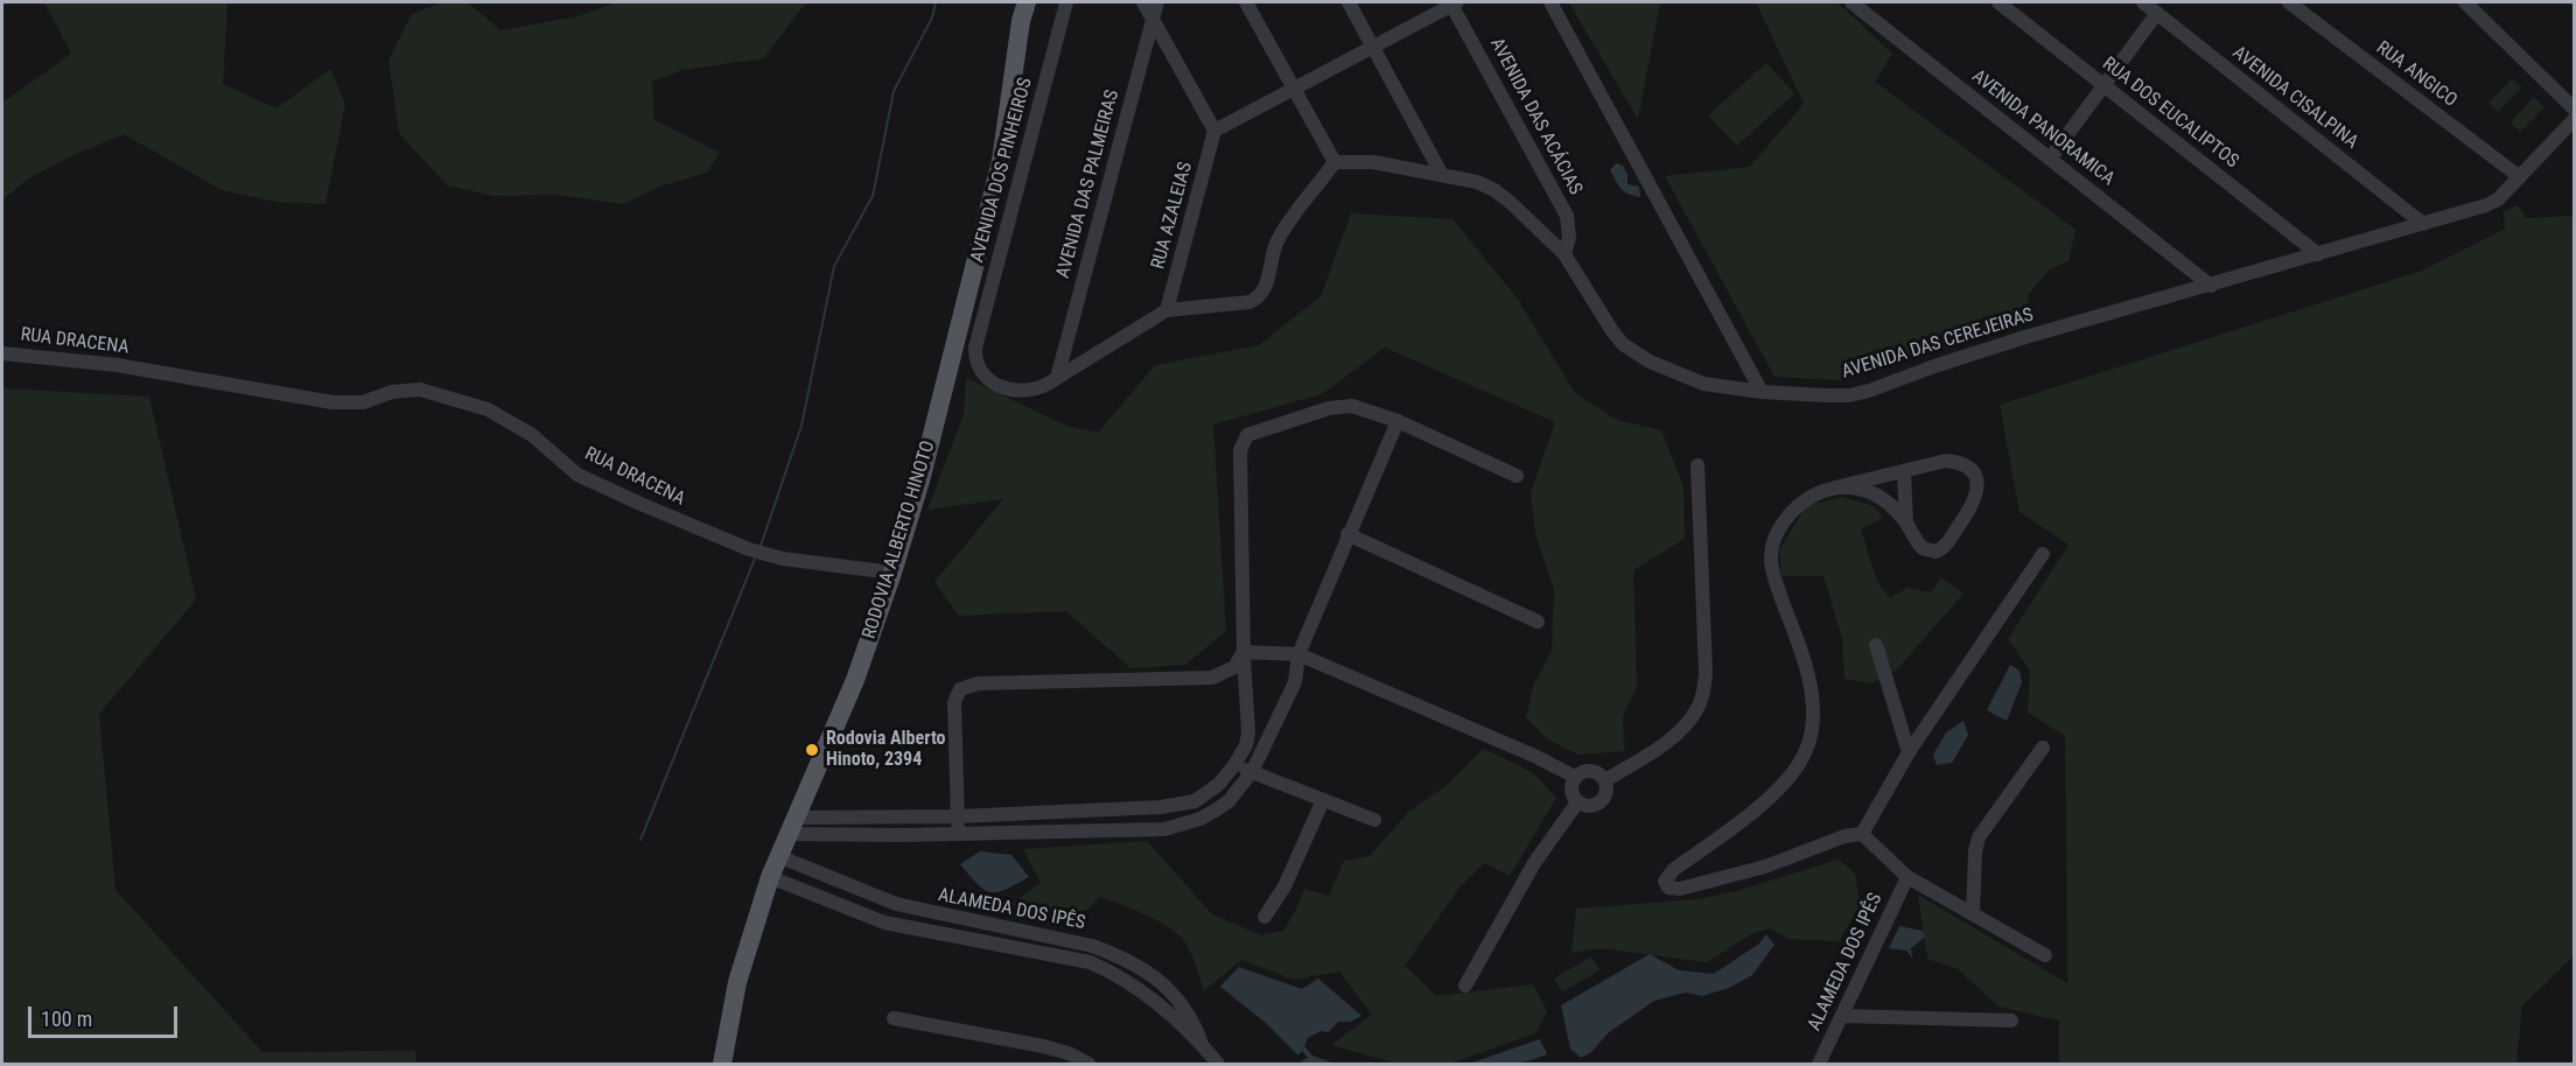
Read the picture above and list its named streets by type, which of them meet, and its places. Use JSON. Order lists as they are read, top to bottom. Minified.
{"streets":{"main road":["RODOVIA ALBERTO HINOTO"],"street":["RUA ANGICO","AVENIDA CISALPINA","RUA DOS EUCALIPTOS","AVENIDA DAS ACÁCIAS","AVENIDA PANORAMICA","AVENIDA DOS PINHEIROS","AVENIDA DAS PALMEIRAS","RUA AZALEIAS","RUA DRACENA","AVENIDA DAS CEREJEIRAS","ALAMEDA DOS IPÊS"]},"crossings":[["RUA ANGICO","AVENIDA DAS CEREJEIRAS"],["AVENIDA CISALPINA","AVENIDA DAS CEREJEIRAS"],["RUA DOS EUCALIPTOS","AVENIDA DAS CEREJEIRAS"],["AVENIDA DAS ACÁCIAS","AVENIDA DAS CEREJEIRAS"],["AVENIDA PANORAMICA","AVENIDA DAS CEREJEIRAS"],["AVENIDA DOS PINHEIROS","AVENIDA DAS PALMEIRAS"],["RUA DRACENA","RODOVIA ALBERTO HINOTO"],["RODOVIA ALBERTO HINOTO","ALAMEDA DOS IPÊS"]],"places":["Rodovia Alberto Hinoto, 2394"],"scale_bar":"100 m"}
